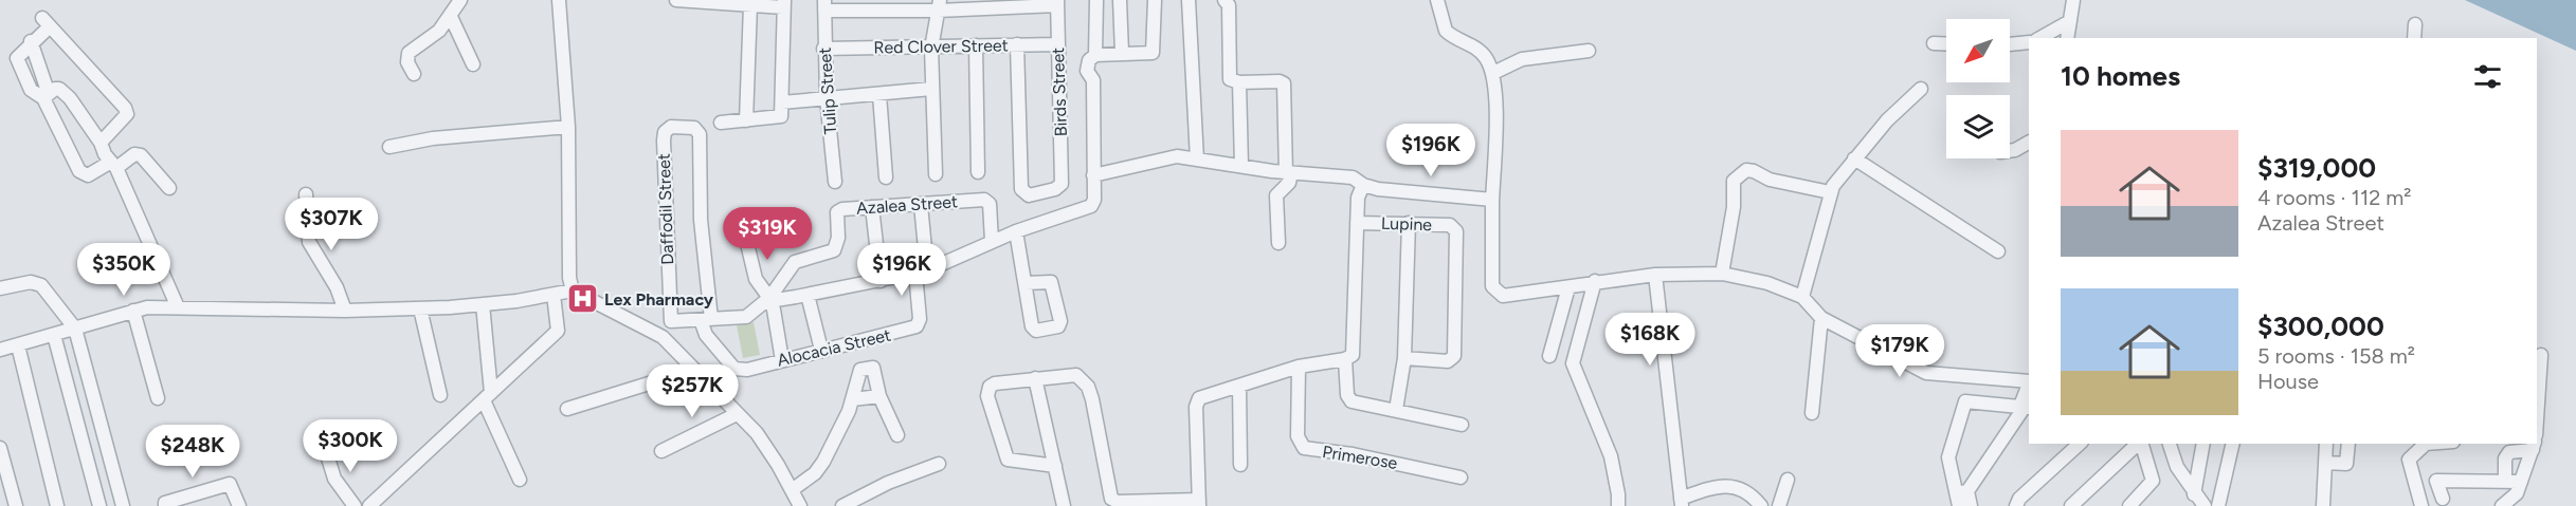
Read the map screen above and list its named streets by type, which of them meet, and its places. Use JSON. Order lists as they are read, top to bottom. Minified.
{"streets":{"street":["Red Clover Street","Tulip Street","Birds Street","Azalea Street","Daffodil Street","Lupine","Alocacia Street","Primerose"]},"crossings":[["Red Clover Street","Tulip Street"],["Red Clover Street","Birds Street"],["Daffodil Street","Alocacia Street"]],"places":{"hospital":["Lex Pharmacy"]},"north":"bottom left","page":{"heading":"10 homes","list":[{"name":"$319,000","note":"4 rooms · 112 m² · Azalea Street"},{"name":"$300,000","note":"5 rooms · 158 m² · House"}],"price":["$196K","$307K","$319K","$350K","$196K","$168K","$179K","$257K","$300K","$248K"]}}
